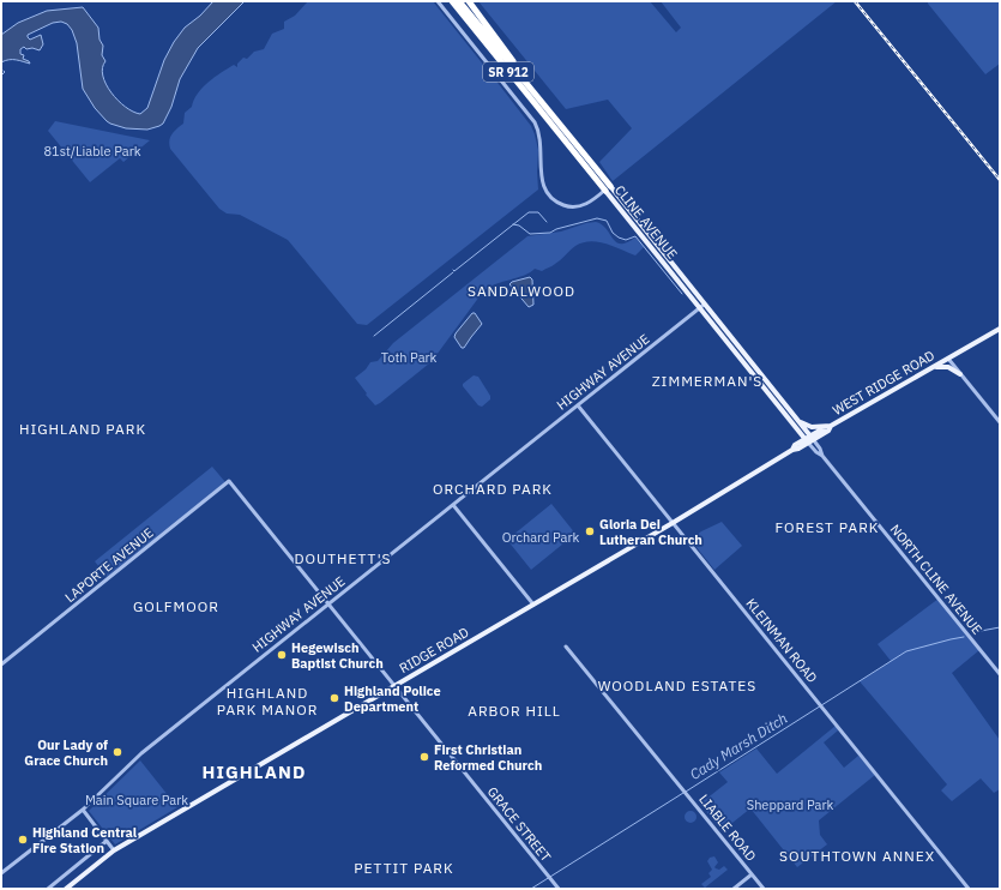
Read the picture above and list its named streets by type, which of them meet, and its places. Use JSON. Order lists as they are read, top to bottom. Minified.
{"streets":{"highway":["SR 912","CLINE AVENUE"],"main road":["WEST RIDGE ROAD","RIDGE ROAD"],"street":["HIGHWAY AVENUE","LAPORTE AVENUE","NORTH CLINE AVENUE","KLEINMAN ROAD","GRACE STREET","LIABLE ROAD"]},"crossings":[["CLINE AVENUE","HIGHWAY AVENUE"],["CLINE AVENUE","WEST RIDGE ROAD"],["CLINE AVENUE","NORTH CLINE AVENUE"],["CLINE AVENUE","RIDGE ROAD"],["HIGHWAY AVENUE","KLEINMAN ROAD"],["HIGHWAY AVENUE","GRACE STREET"],["WEST RIDGE ROAD","RIDGE ROAD"],["LAPORTE AVENUE","GRACE STREET"],["KLEINMAN ROAD","RIDGE ROAD"],["RIDGE ROAD","GRACE STREET"]],"districts":["SANDALWOOD","ZIMMERMAN'S","HIGHLAND PARK","ORCHARD PARK","FOREST PARK","DOUTHETT'S","GOLFMOOR","WOODLAND ESTATES","HIGHLAND PARK MANOR","ARBOR HILL","HIGHLAND","SOUTHTOWN ANNEX","PETTIT PARK"],"water":["Cady Marsh Ditch"],"parks":["81st/Liable Park","Toth Park","Orchard Park","Main Square Park","Sheppard Park"],"places":["Gloria Dei Lutheran Church","Hegewisch Baptist Church","Highland Police Department","Our Lady of Grace Church","First Christian Reformed Church","Highland Central Fire Station"]}
